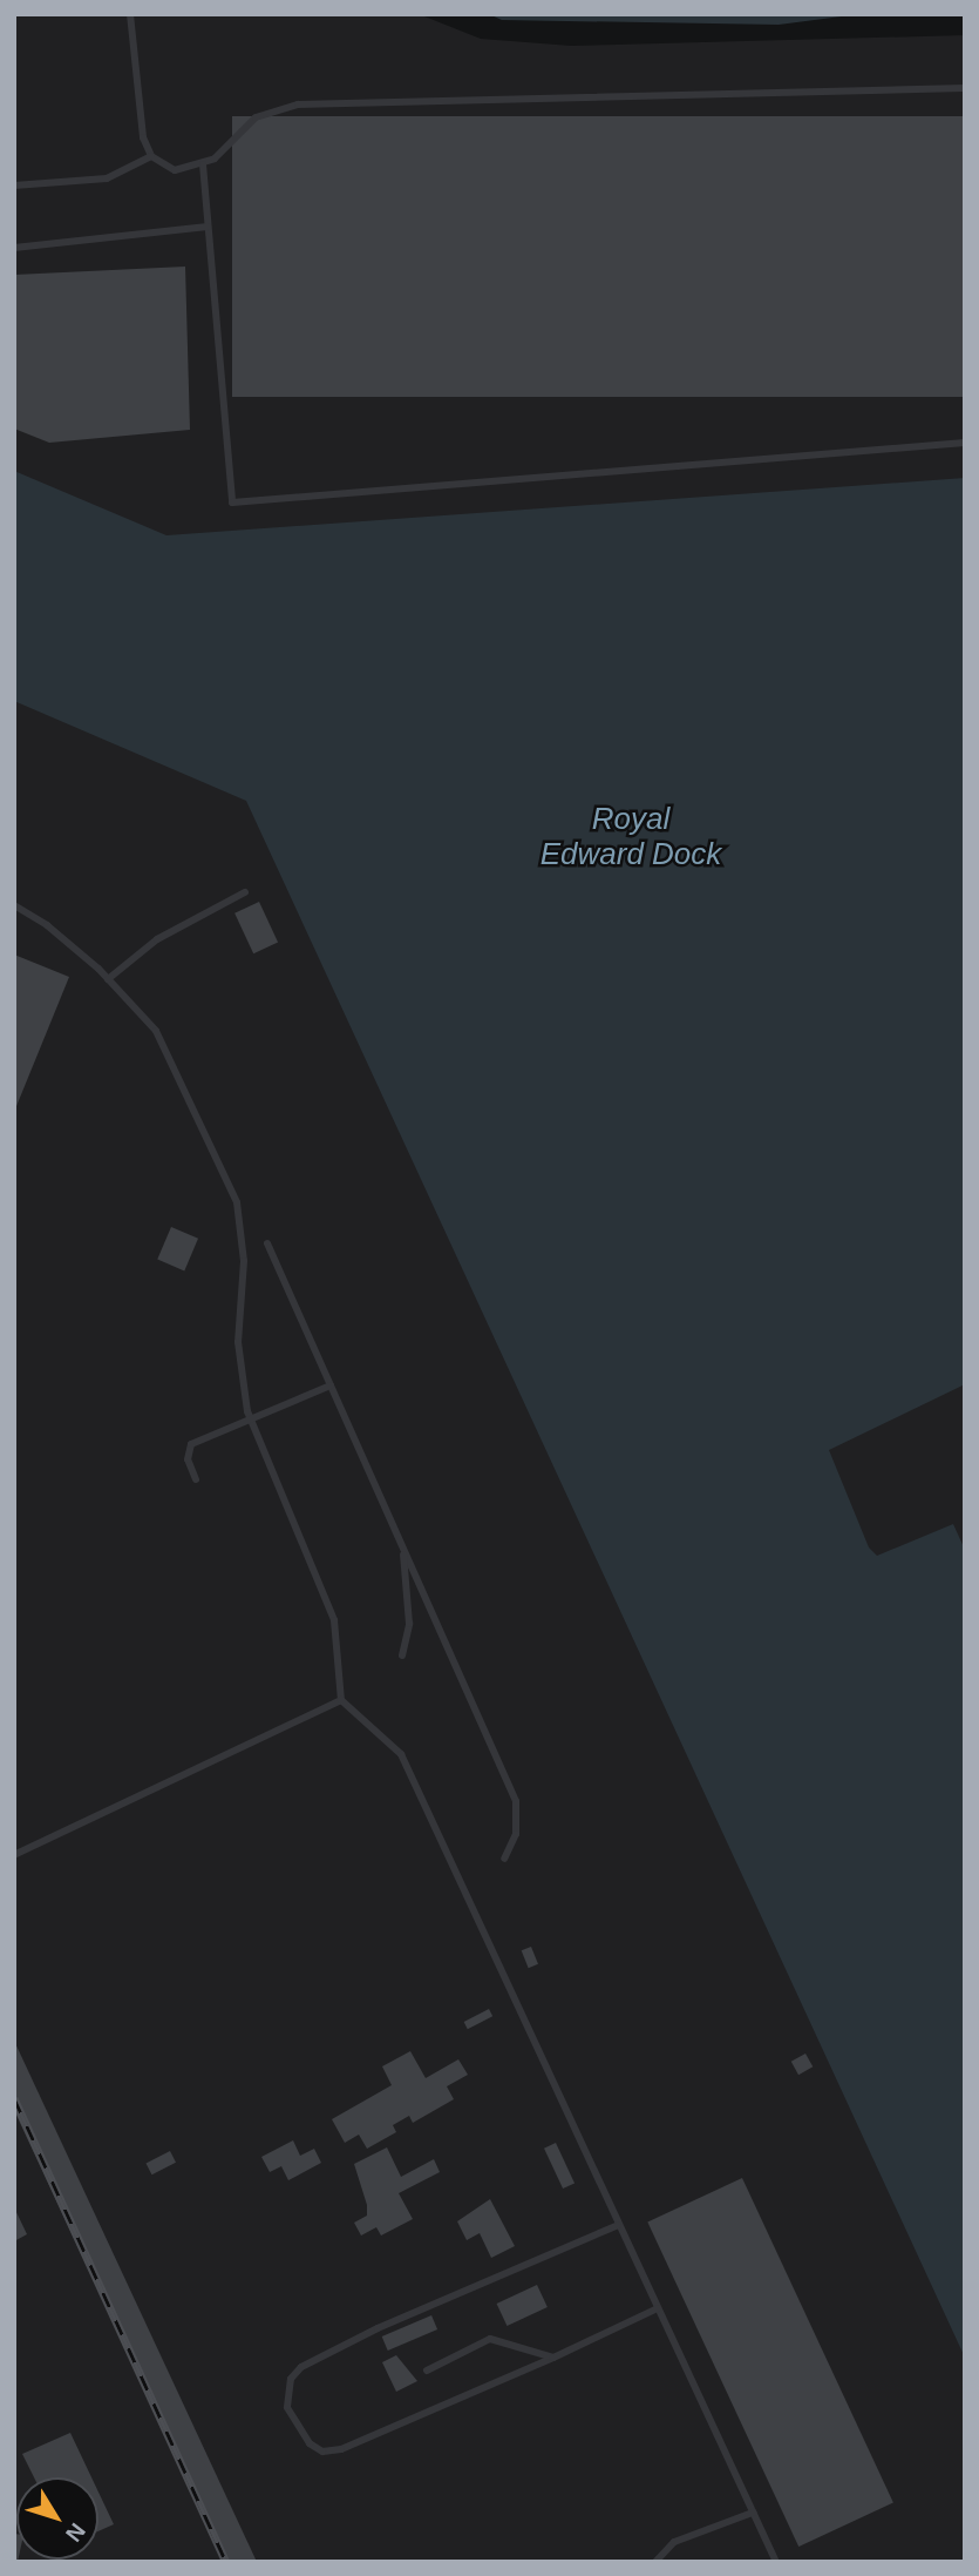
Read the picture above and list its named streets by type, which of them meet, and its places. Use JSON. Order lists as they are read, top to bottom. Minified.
{"water":["Royal Edward Dock"],"north":"bottom right"}
